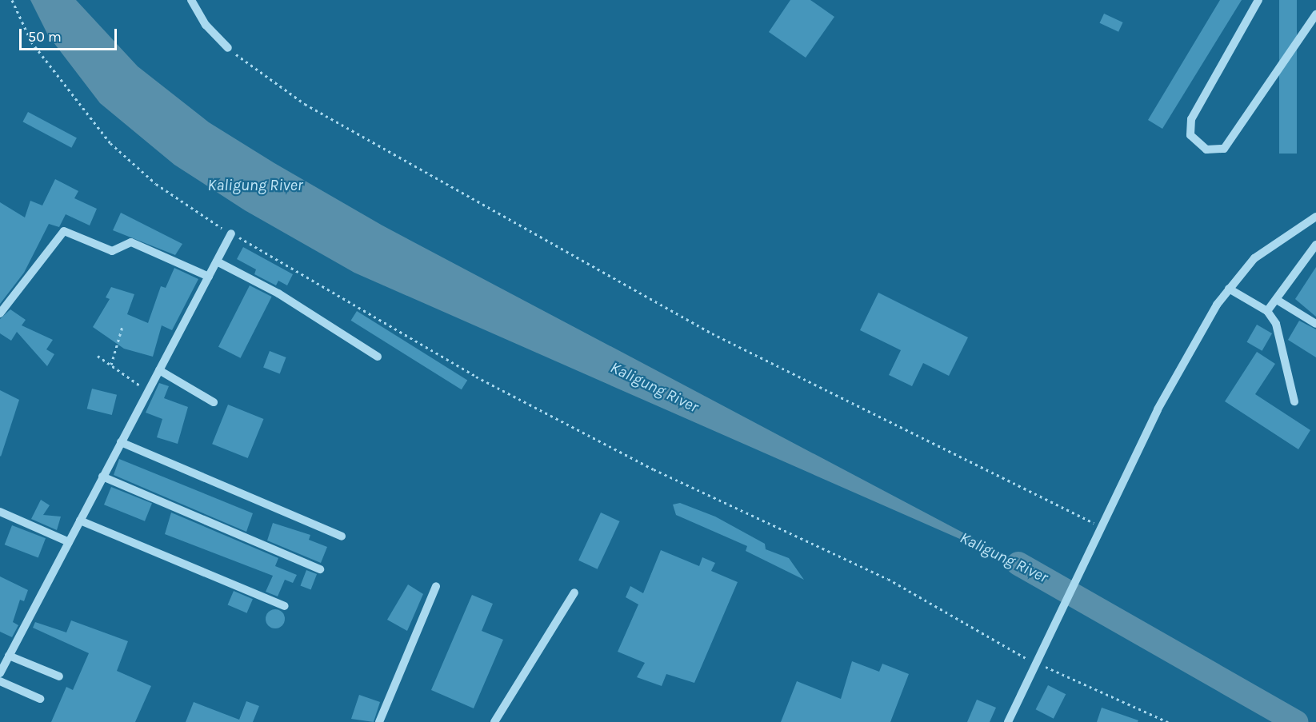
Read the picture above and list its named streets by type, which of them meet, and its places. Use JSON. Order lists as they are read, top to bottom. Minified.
{"water":["Kaligung River"],"scale_bar":"50 m"}
